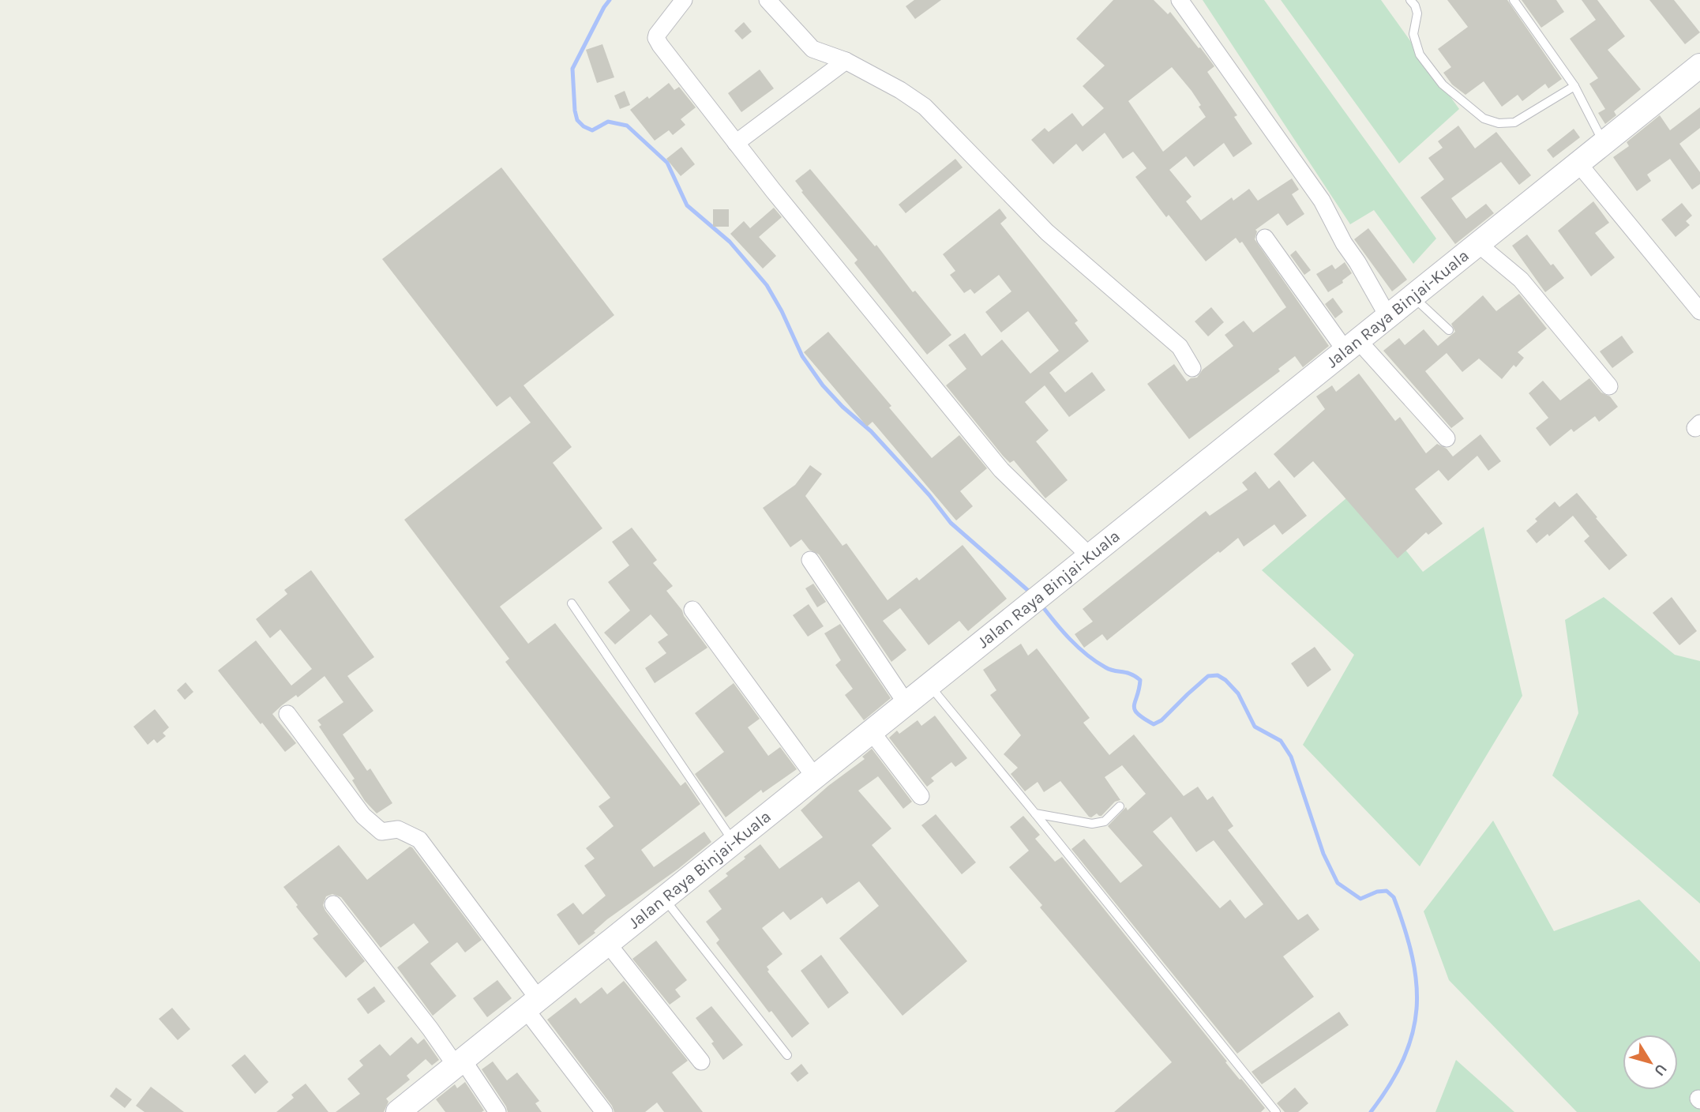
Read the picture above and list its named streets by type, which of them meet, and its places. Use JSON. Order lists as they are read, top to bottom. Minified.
{"streets":{"main road":["Jalan Raya Binjai-Kuala"]},"north":"bottom right"}
